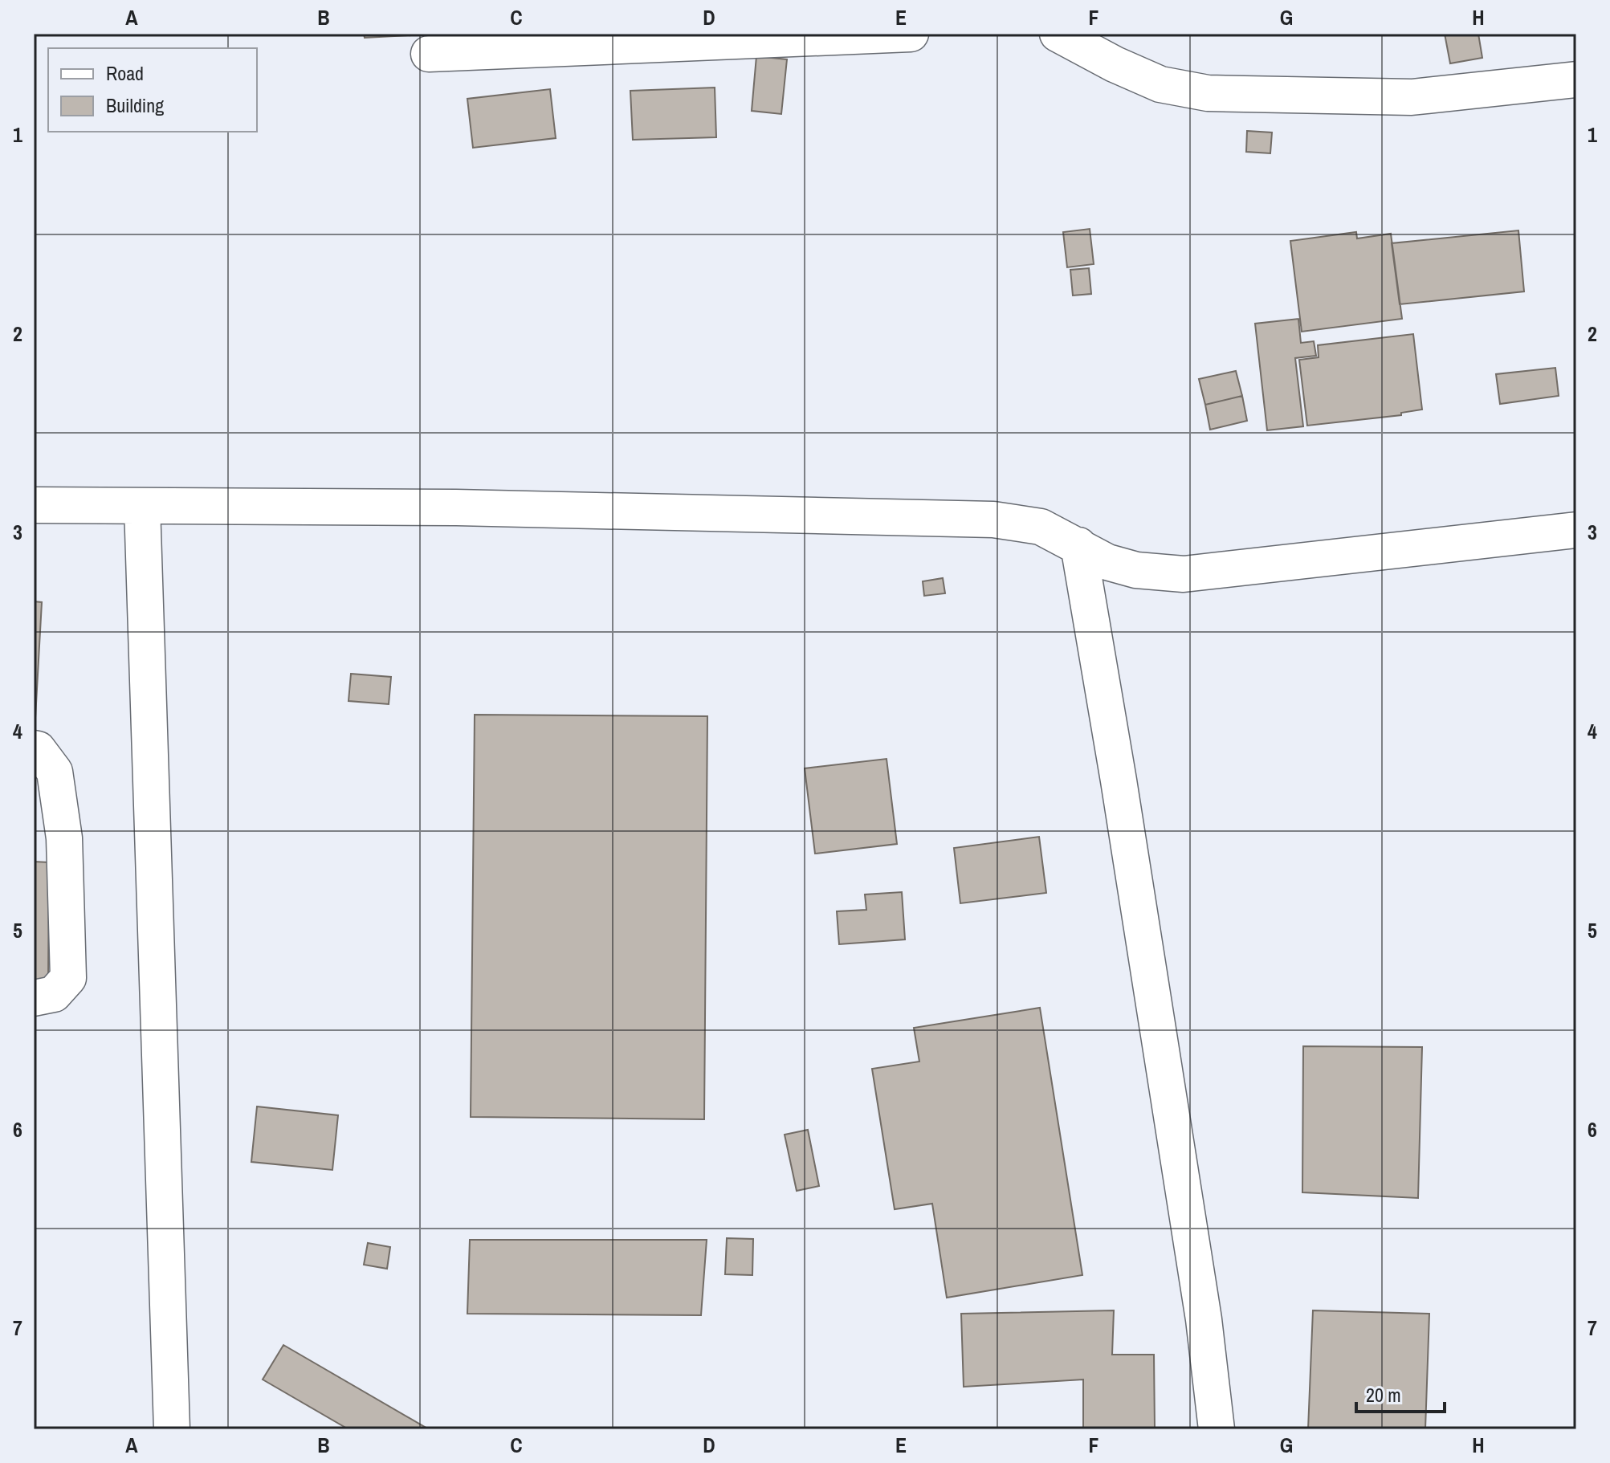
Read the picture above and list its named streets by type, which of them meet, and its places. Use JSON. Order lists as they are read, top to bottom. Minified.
{"legend":["Road","Building"],"scale_bar":"20 m","grid":{"columns":["A","B","C","D","E","F","G","H"],"rows":["1","2","3","4","5","6","7"]}}
